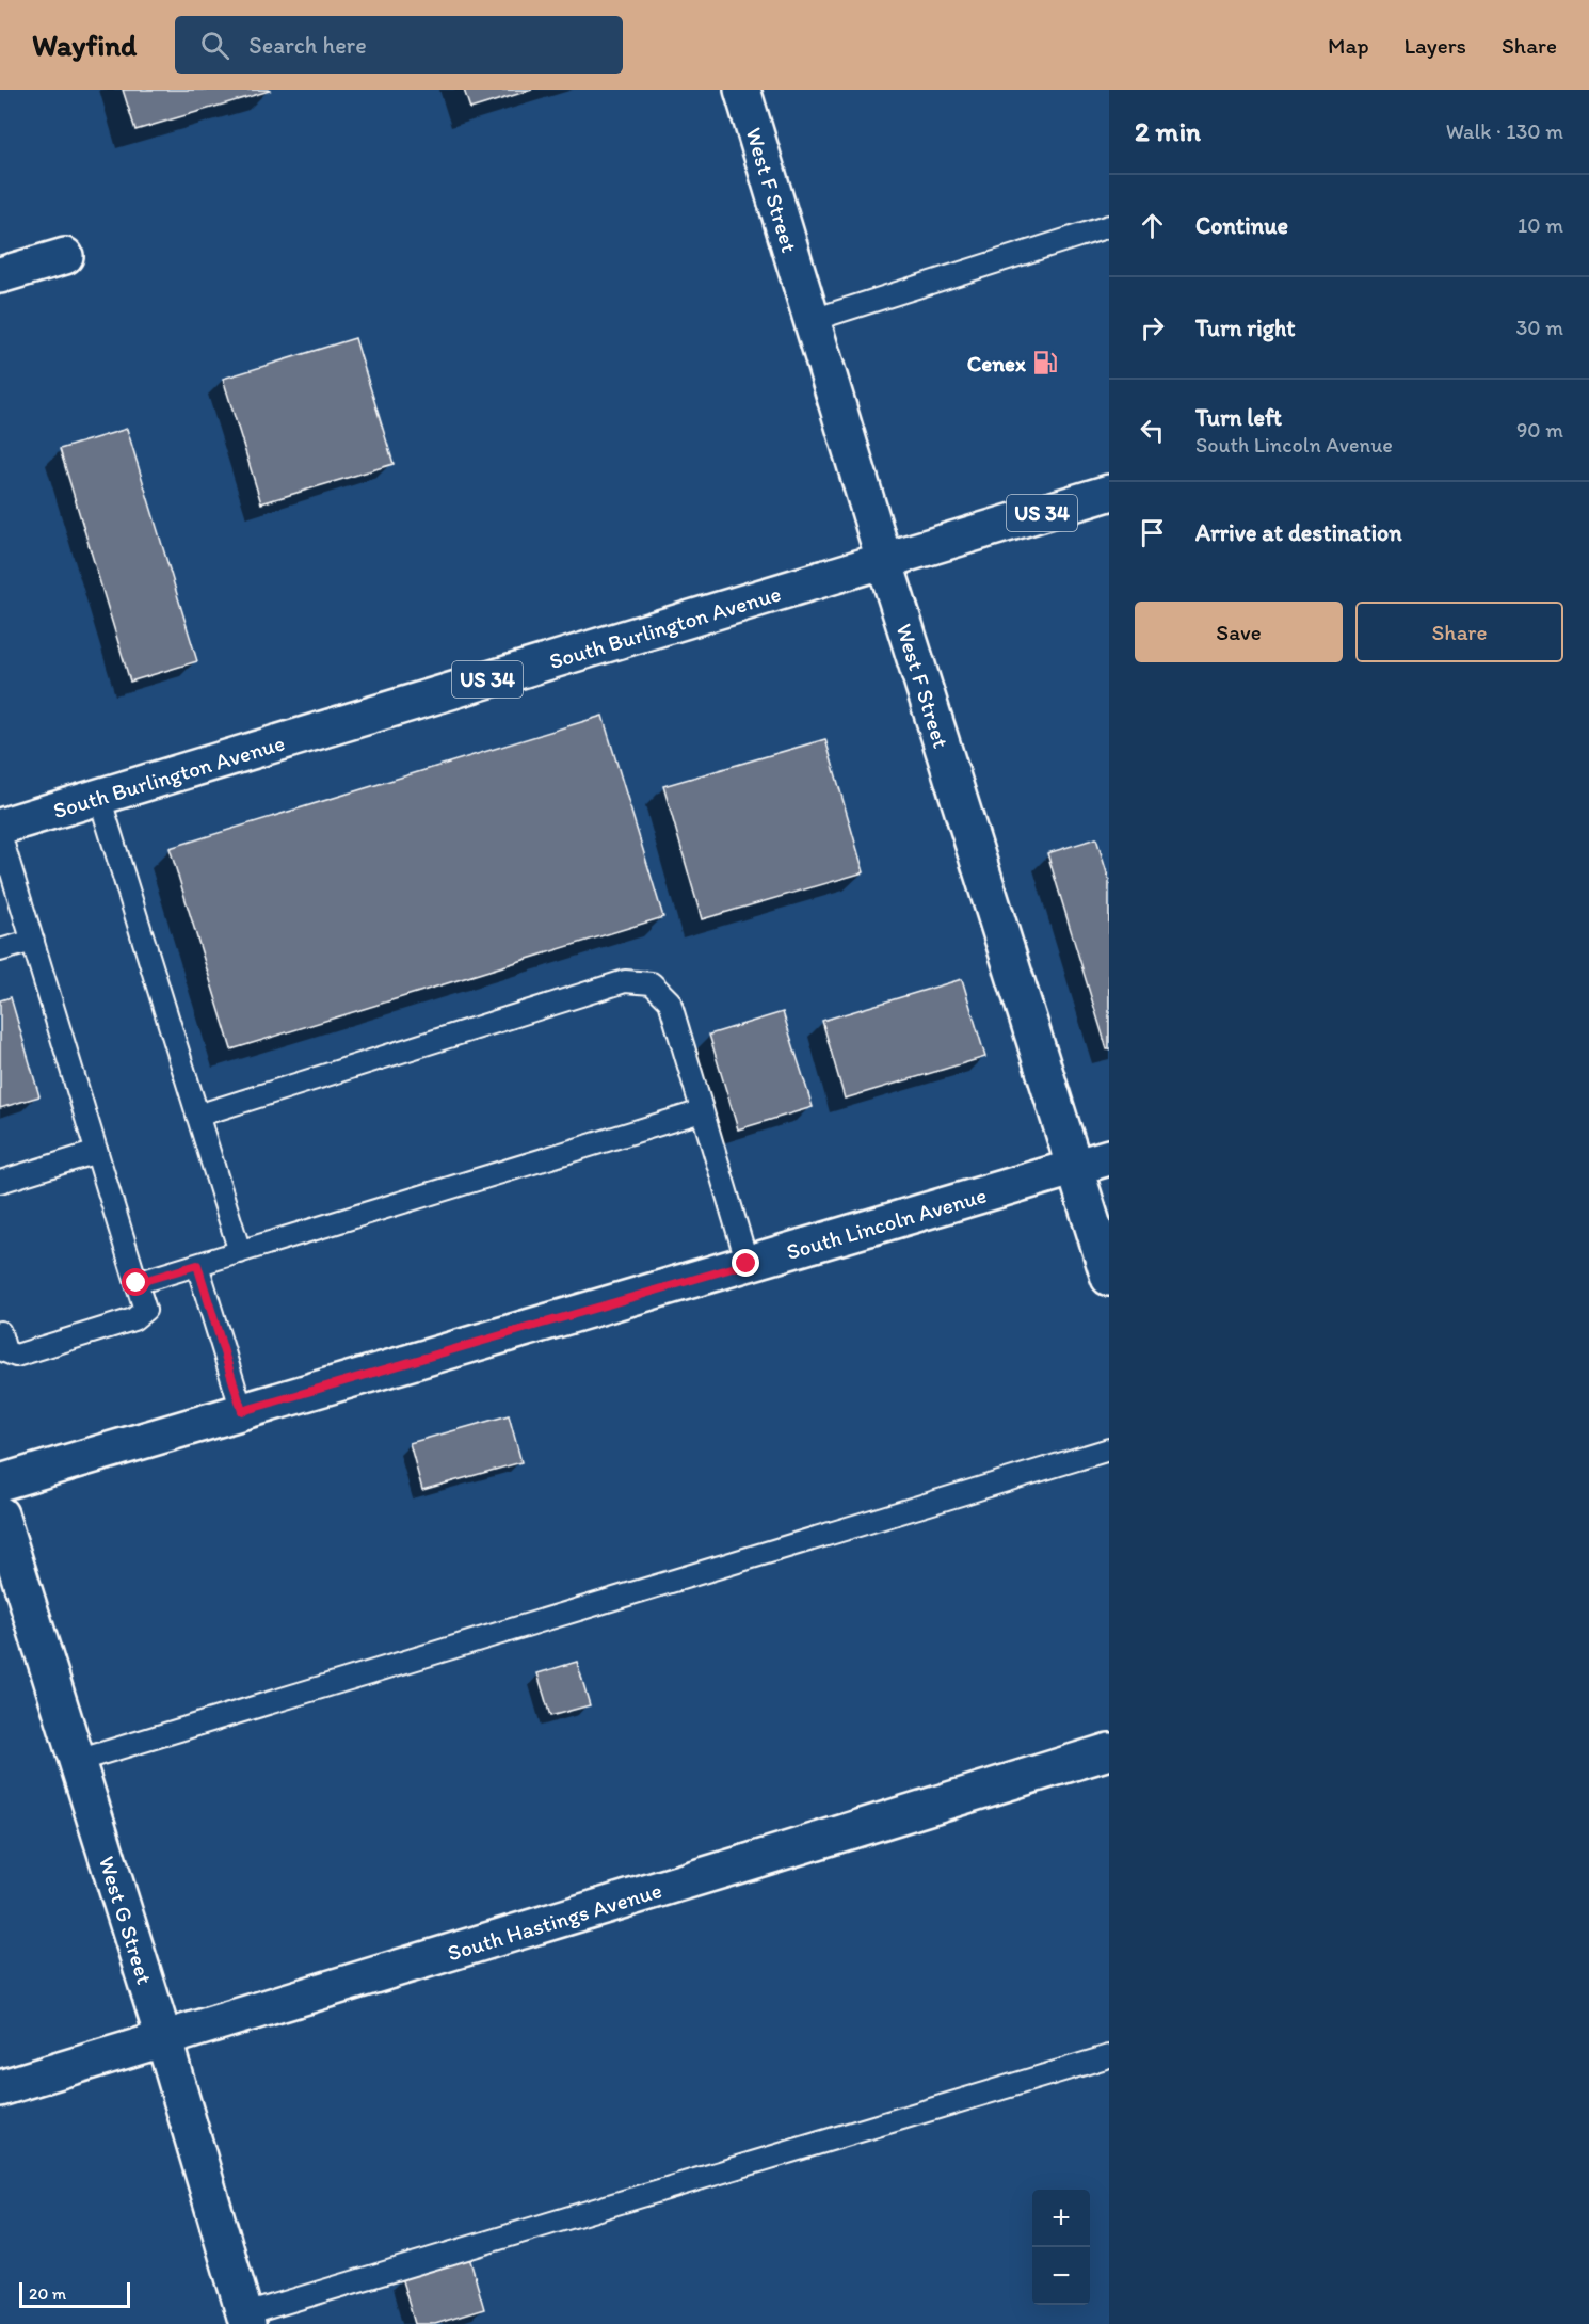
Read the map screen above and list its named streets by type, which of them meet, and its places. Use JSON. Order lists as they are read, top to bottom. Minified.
{"streets":{"main road":["West F Street","US 34","South Burlington Avenue","South Lincoln Avenue","West G Street","South Hastings Avenue"]},"crossings":[["West F Street","South Burlington Avenue"],["West F Street","South Lincoln Avenue"],["West G Street","South Hastings Avenue"]],"places":{"fuel station":["Cenex"]},"scale_bar":"20 m","page":{"header":"Wayfind","search":"Search here","nav":["Map","Layers","Share"],"heading":["2 min","Walk · 130 m"],"list":[["Continue","10 m"],["Turn right","30 m"],["Turn left","South Lincoln Avenue","90 m"],"Arrive at destination"],"buttons":["Save","Share"],"map_buttons":["+","−"],"scale":"20 m"}}
